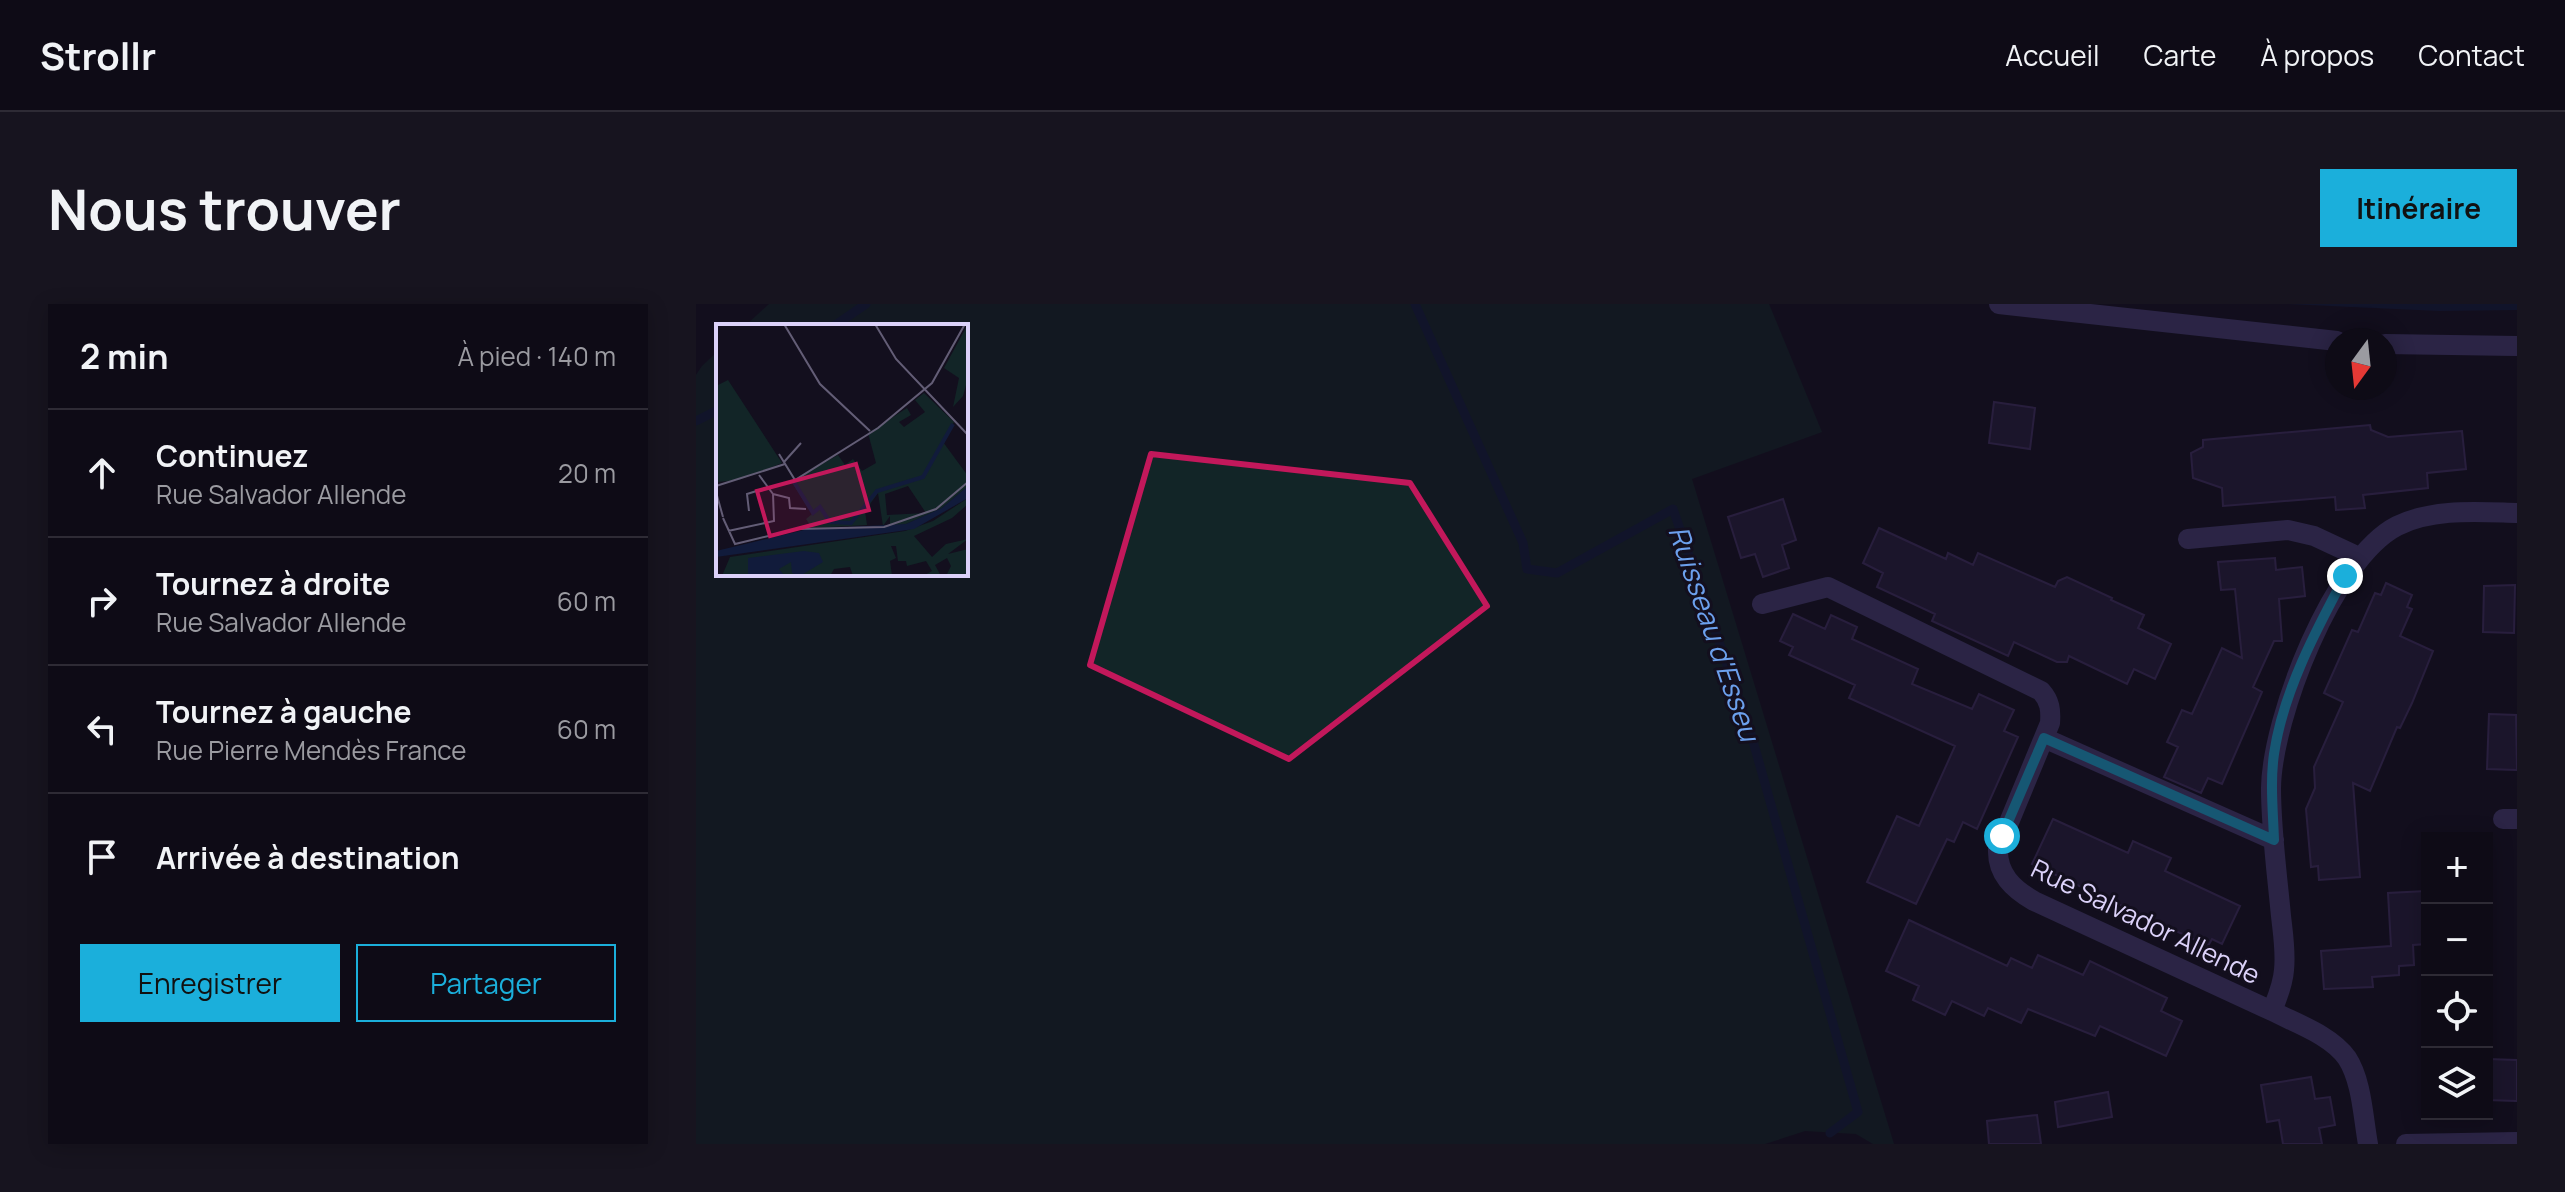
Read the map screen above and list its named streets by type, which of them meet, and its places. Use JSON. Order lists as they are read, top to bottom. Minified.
{"streets":{"street":["Rue Salvador Allende"]},"water":["Ruisseau d'Esseu"],"north":"bottom","page":{"header":"Strollr","nav":["Accueil","Carte","À propos","Contact"],"buttons":["Itinéraire",["Enregistrer","Partager"]],"title":"Nous trouver","heading":["2 min","À pied · 140 m"],"list":[["Continuez","Rue Salvador Allende","20 m"],["Tournez à droite","Rue Salvador Allende","60 m"],["Tournez à gauche","Rue Pierre Mendès France","60 m"],"Arrivée à destination"],"map_buttons":["+","−"]}}
